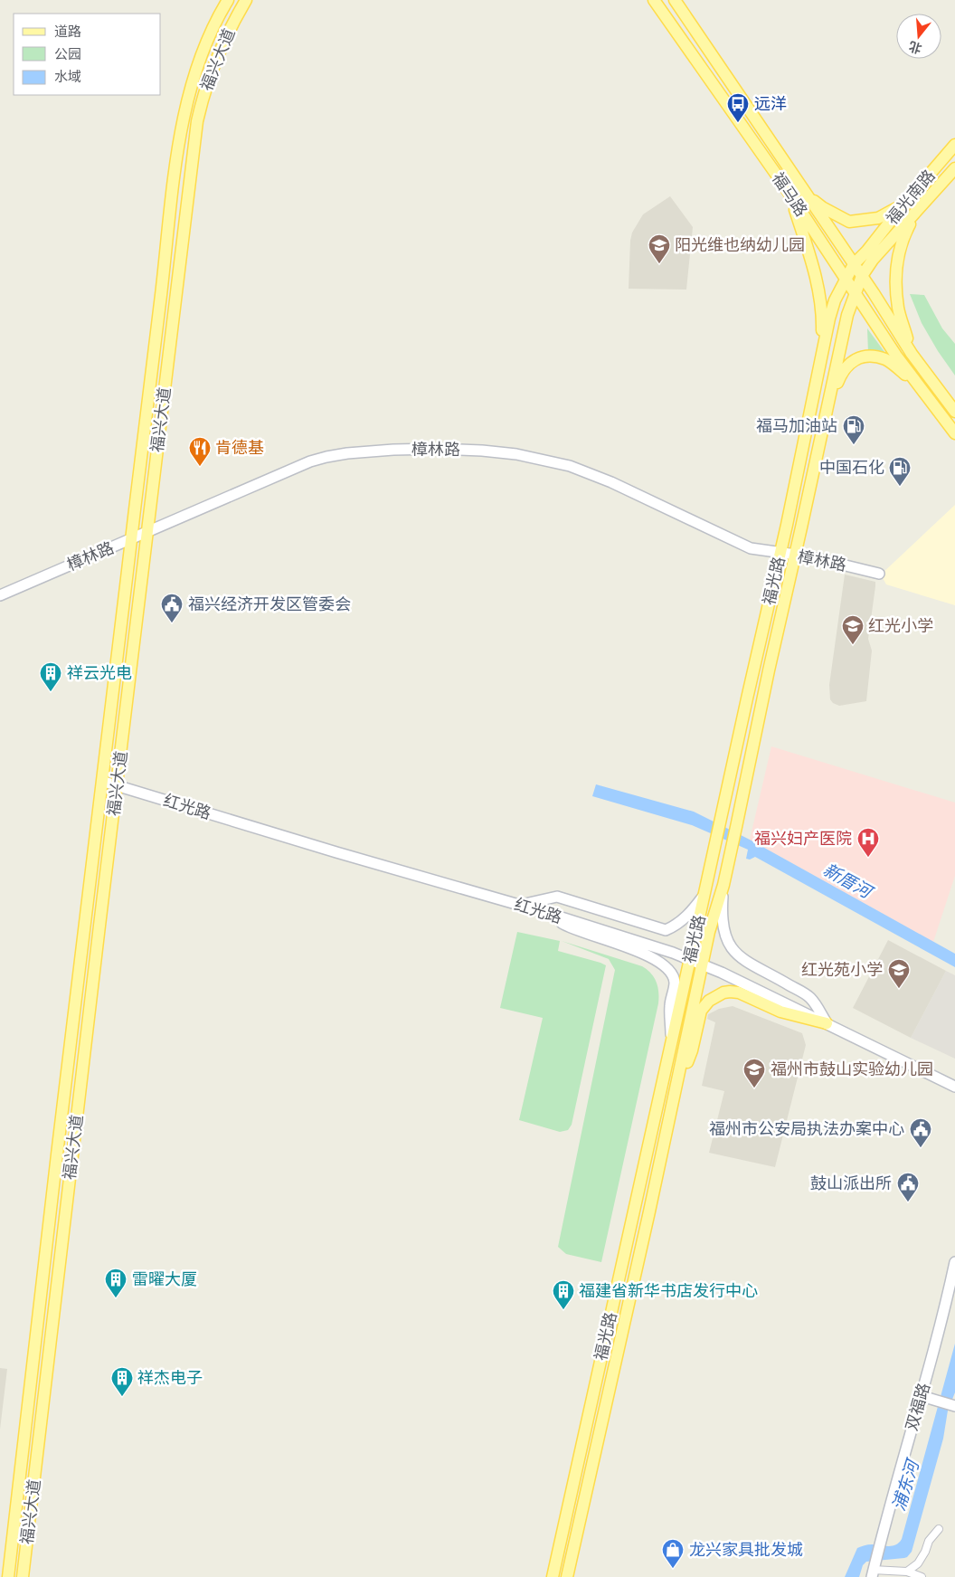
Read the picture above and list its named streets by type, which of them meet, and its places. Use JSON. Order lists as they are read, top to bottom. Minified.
{"streets":{"main road":["福兴大道","福马路","福光南路","樟林路","福光路","红光路","双福路"]},"crossings":[["福兴大道","樟林路"],["福兴大道","红光路"],["福马路","福光路"],["福光南路","福光路"],["樟林路","福光路"],["福光路","红光路"]],"water":["新厝河","浦东河"],"places":{"bus stop":["远洋"],"school or university":["阳光维也纳幼儿园","红光小学","红光苑小学","福州市鼓山实验幼儿园"],"fuel station":["福马加油站","中国石化"],"restaurant":["肯德基"],"public building":["福兴经济开发区管委会","福州市公安局执法办案中心","鼓山派出所"],"building":["祥云光电","雷曜大厦","福建省新华书店发行中心","祥杰电子"],"hospital":["福兴妇产医院"],"shop":["龙兴家具批发城"]},"legend":["道路","公园","水域"],"north":"bottom"}
